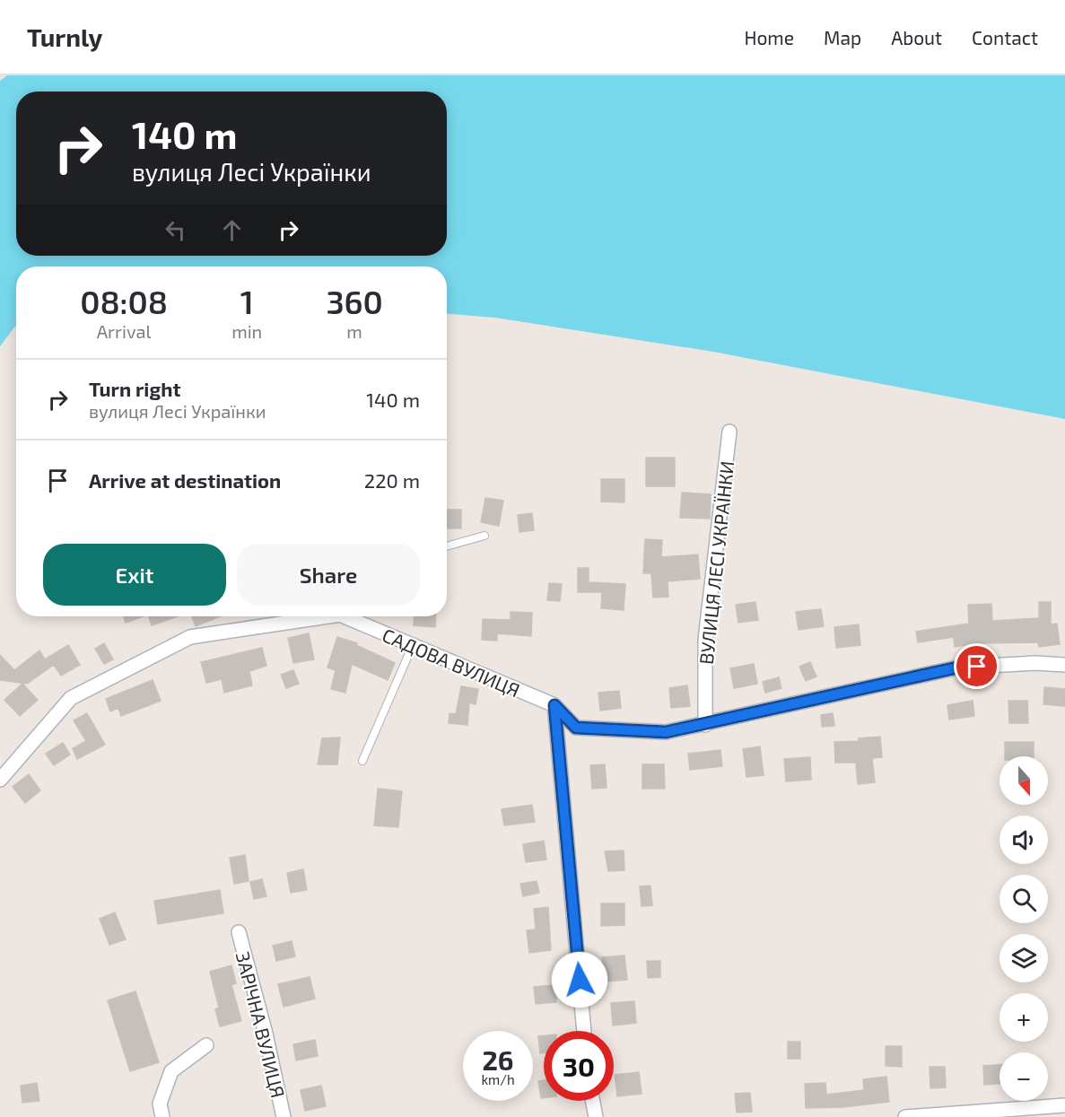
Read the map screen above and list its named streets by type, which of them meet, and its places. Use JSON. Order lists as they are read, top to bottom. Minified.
{"streets":{"street":["ВУЛИЦЯ ЛЕСІ УКРАЇНКИ","САДОВА ВУЛИЦЯ","ЗАРІЧНА ВУЛИЦЯ"]},"north":"bottom","page":{"header":"Turnly","nav":["Home","Map","About","Contact"],"turn":["140 m","вулиця Лесі Українки"],"eta":["08:08","Arrival","1","min","360","m"],"list":[{"name":"Turn right","note":"вулиця Лесі Українки","value":"140 m"},{"name":"Arrive at destination","value":"220 m"}],"buttons":["Exit","Share"],"map_buttons":["+","−"],"speed":"26 km/h","limit":"30"}}
